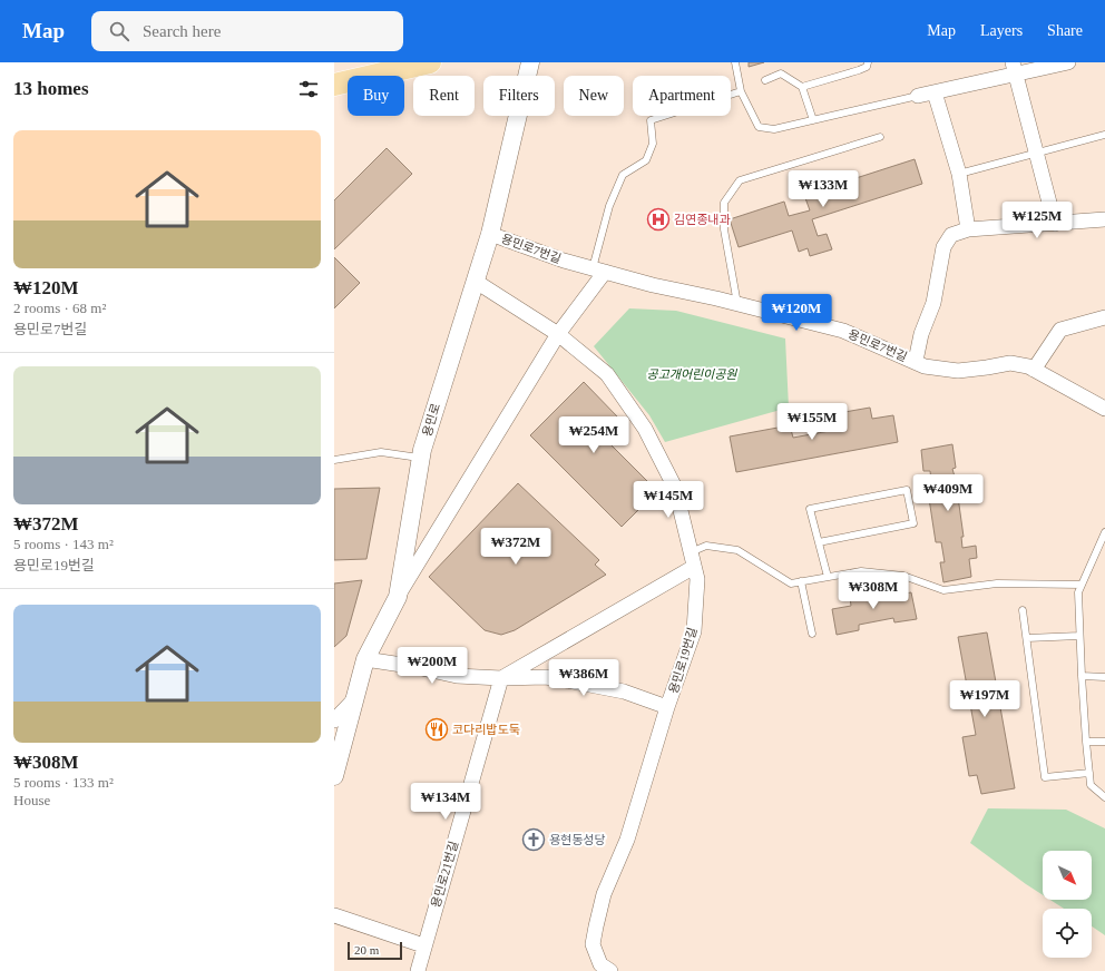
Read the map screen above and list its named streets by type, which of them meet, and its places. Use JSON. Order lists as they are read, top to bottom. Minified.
{"streets":{"street":["용민로7번길","용민로","용민로19번길","용민로21번길"]},"crossings":[["용민로7번길","용민로"],["용민로","용민로19번길"]],"parks":["공고개어린이공원"],"places":{"hospital":["김연종내과"],"restaurant":["코다리밥도둑"],"church":["용현동성당"]},"scale_bar":"20 m","north":"bottom right","page":{"header":"Map","search":"Search here","nav":["Map","Layers","Share"],"heading":"13 homes","chip":["Buy","Rent","Filters","New","Apartment"],"list":[{"name":"₩120M","note":"2 rooms · 68 m² · 용민로7번길"},{"name":"₩372M","note":"5 rooms · 143 m² · 용민로19번길"},{"name":"₩308M","note":"5 rooms · 133 m² · House"}],"price":["₩133M","₩125M","₩120M","₩155M","₩254M","₩409M","₩145M","₩372M","₩308M","₩200M","₩386M","₩197M","₩134M"],"scale":"20 m"}}
